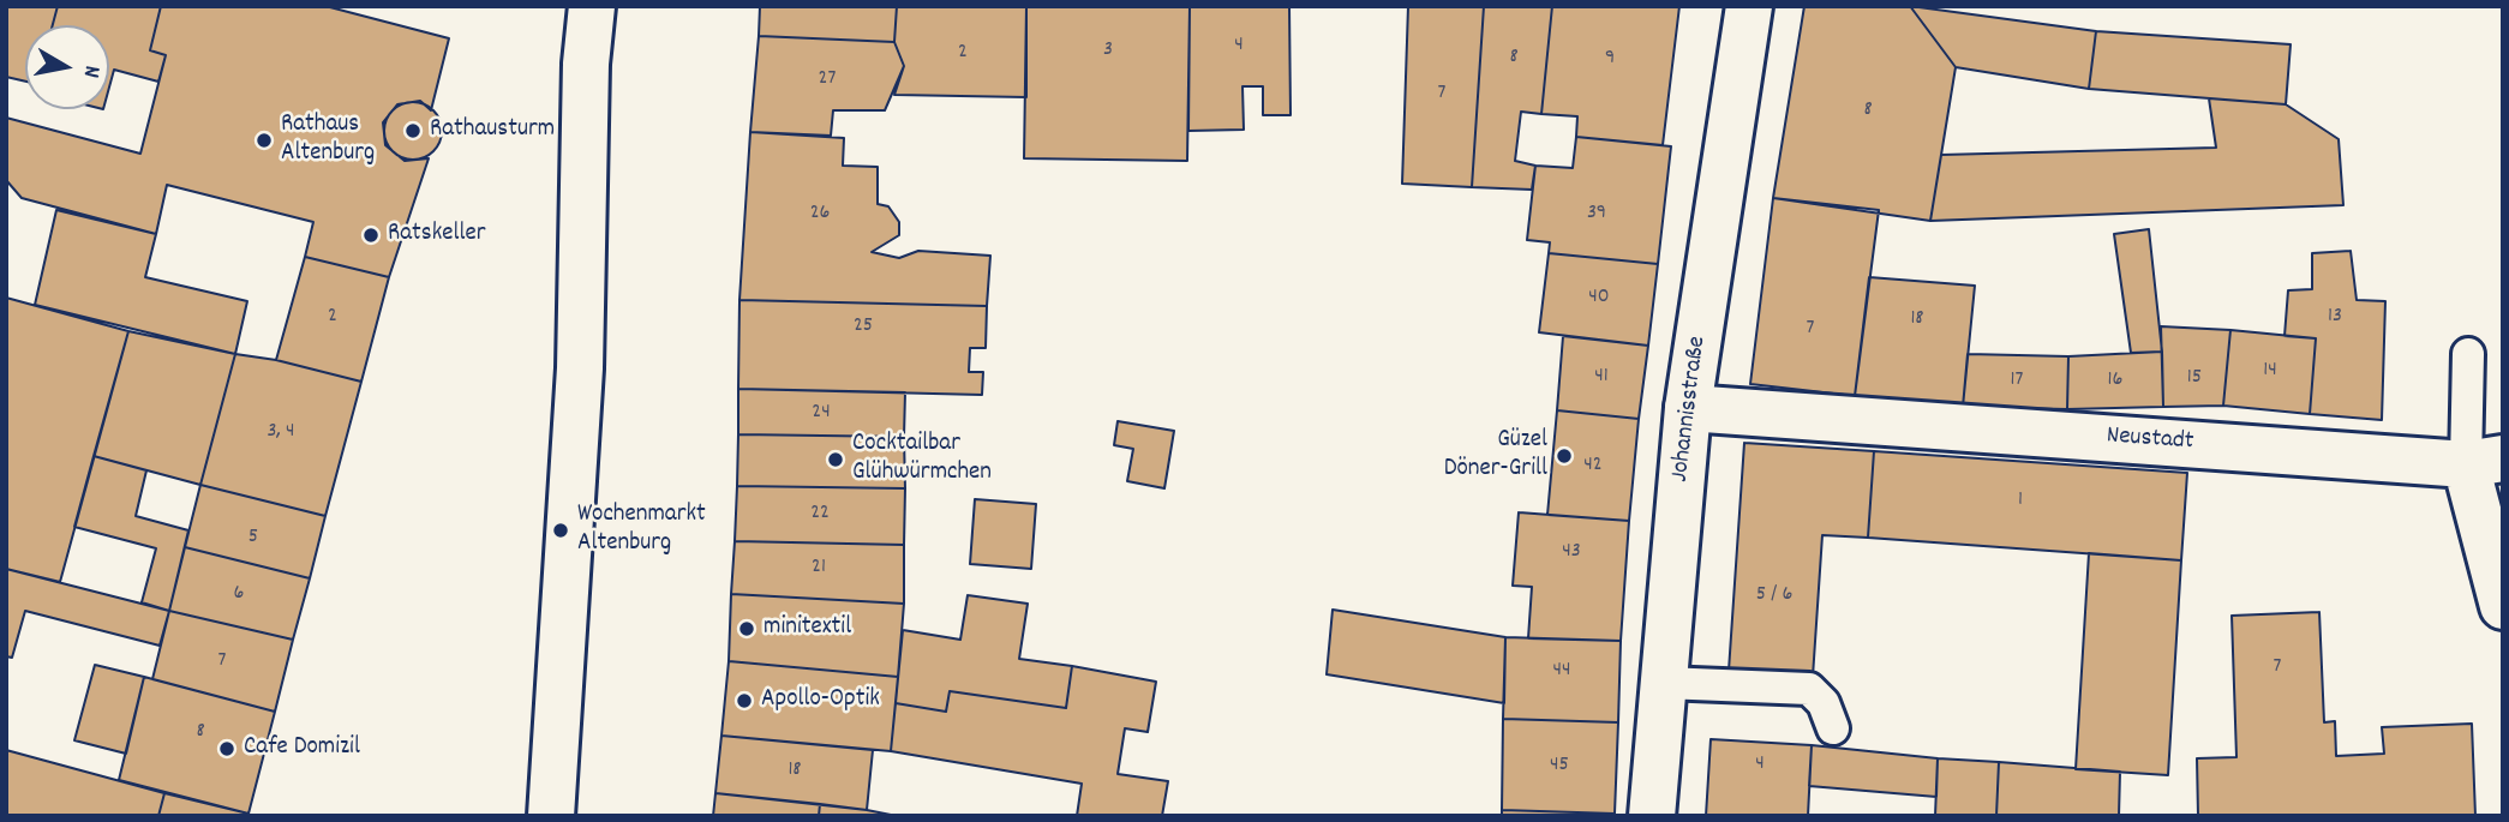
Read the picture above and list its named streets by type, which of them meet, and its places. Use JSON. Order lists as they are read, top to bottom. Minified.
{"streets":{"street":["Johannisstraße","Neustadt"]},"crossings":[["Johannisstraße","Neustadt"]],"places":["Rathausturm","Rathaus Altenburg","Ratskeller","Güzel Döner-Grill","Cocktailbar Glühwürmchen","Wochenmarkt Altenburg","minitextil","Apollo-Optik","Cafe Domizil"],"house_numbers":["4","3","2","8","9","27","7","8","26","39","40","2","13","18","25","7","14","41","15","17","16","24","3, 4","42","1","22","5","43","21","6","5 / 6","7","7","44","8","4","45","18"],"north":"right"}
